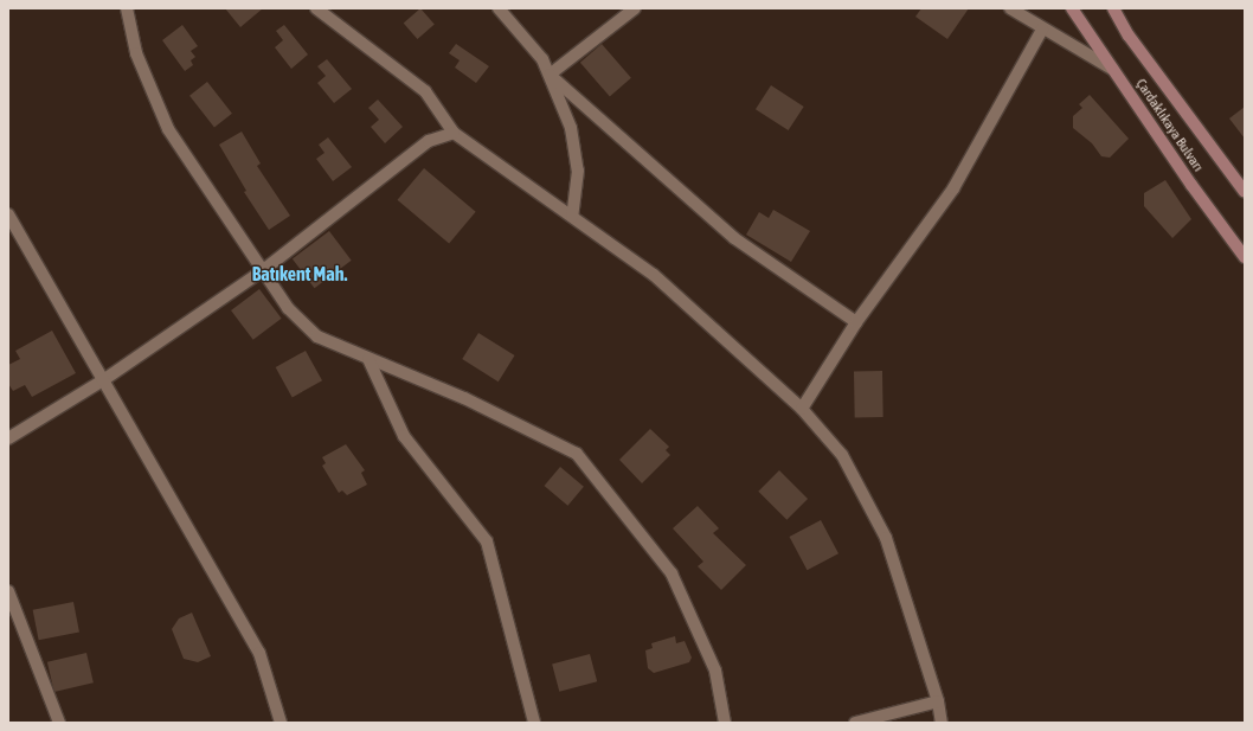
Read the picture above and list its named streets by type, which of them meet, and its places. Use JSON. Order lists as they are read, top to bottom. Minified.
{"streets":{"main road":["Çardaklıkaya Bulvarı"]},"districts":["Batıkent Mah."]}
